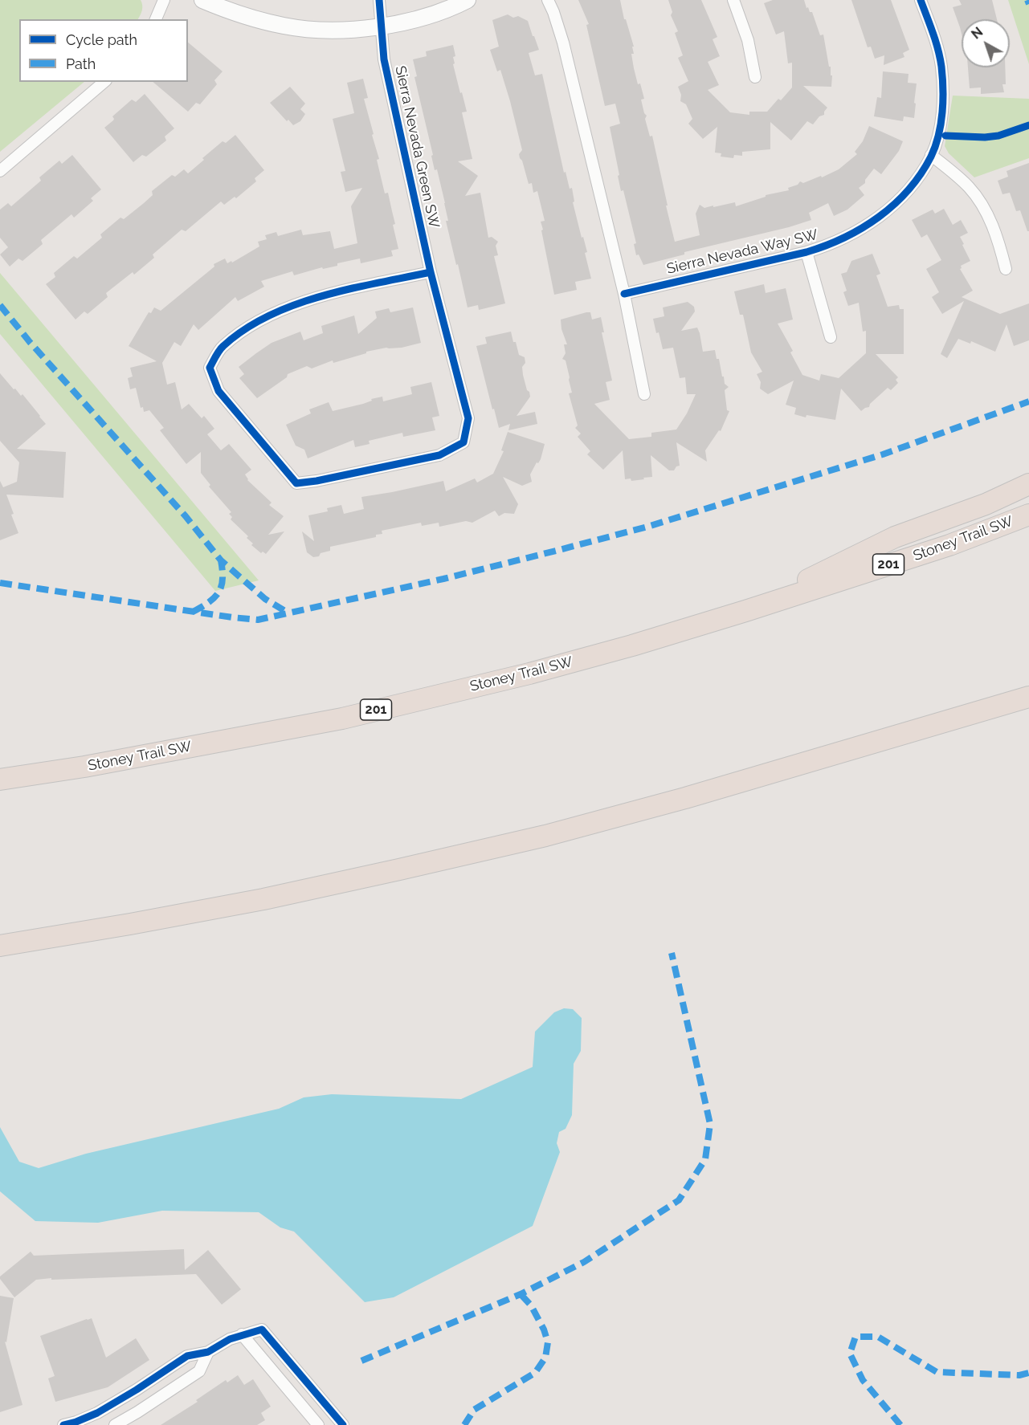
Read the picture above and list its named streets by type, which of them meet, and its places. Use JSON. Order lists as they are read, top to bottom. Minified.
{"streets":{"highway":["Stoney Trail SW","201"],"street":["Sierra Nevada Green SW","Sierra Nevada Way SW"]},"legend":["Cycle path","Path"],"north":"top left"}
